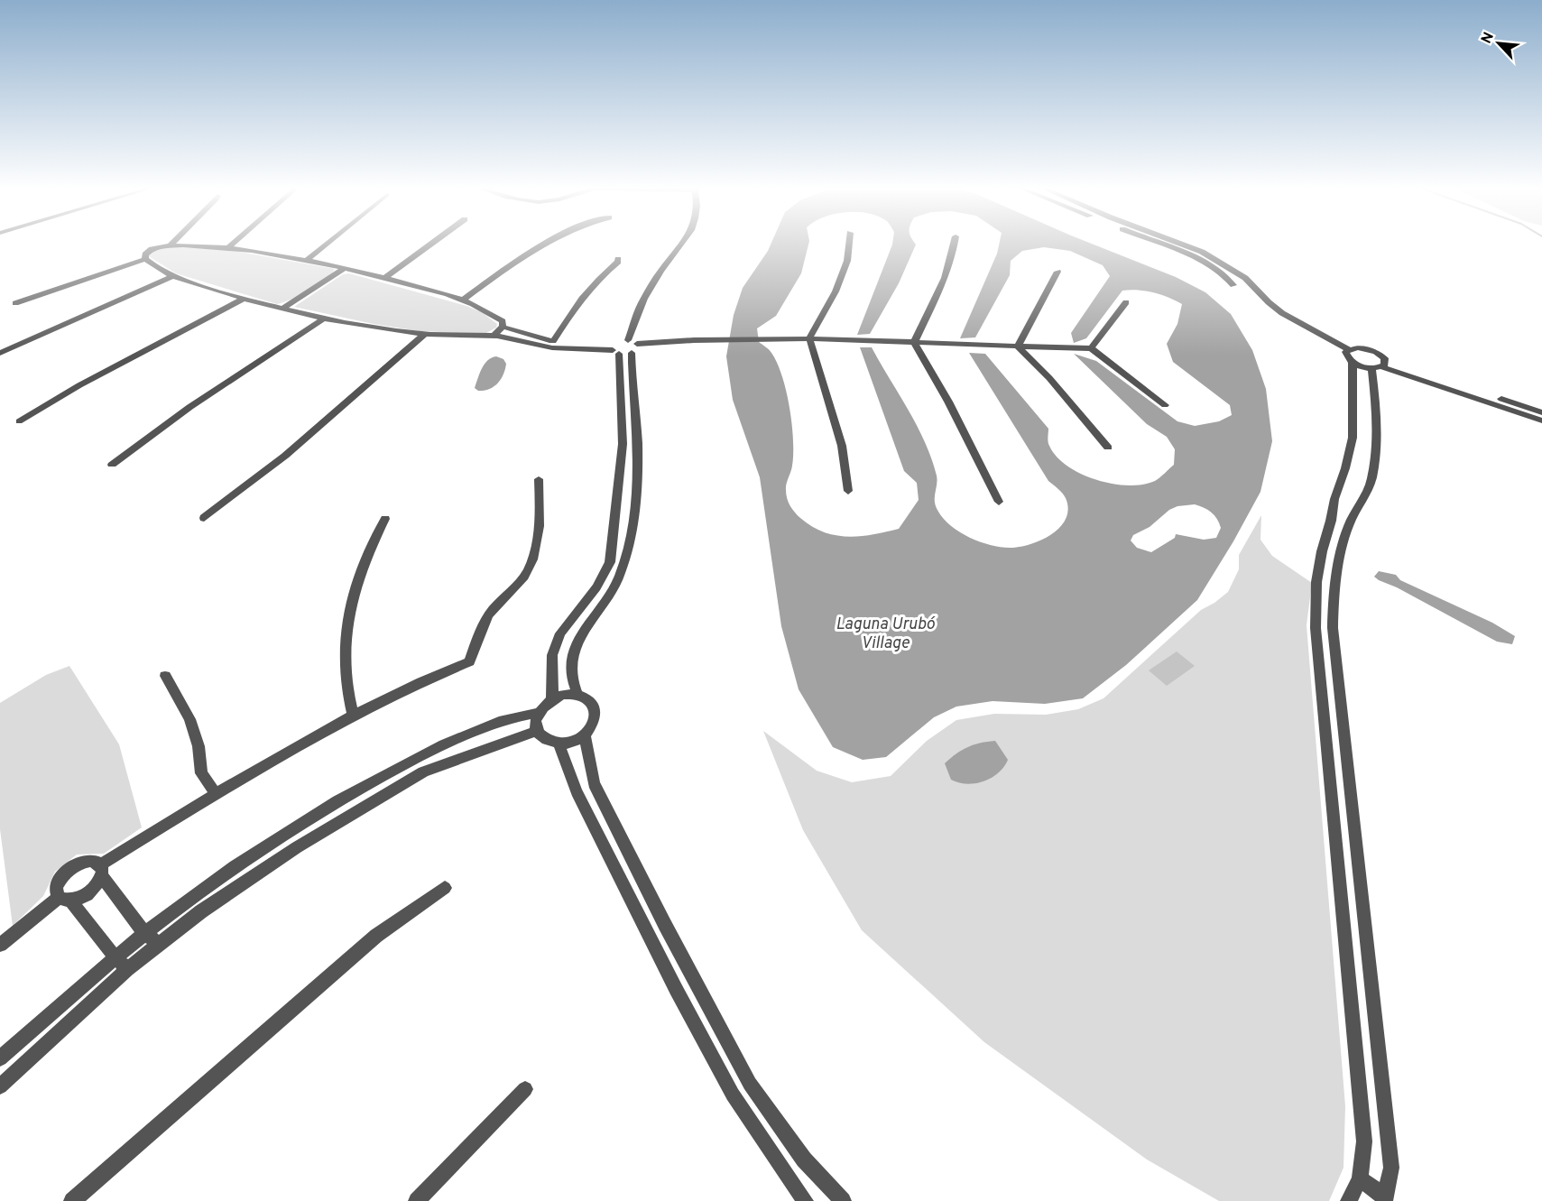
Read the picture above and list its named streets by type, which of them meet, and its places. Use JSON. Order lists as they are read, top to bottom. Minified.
{"water":["Laguna Urubó Village"],"north":"top left"}
